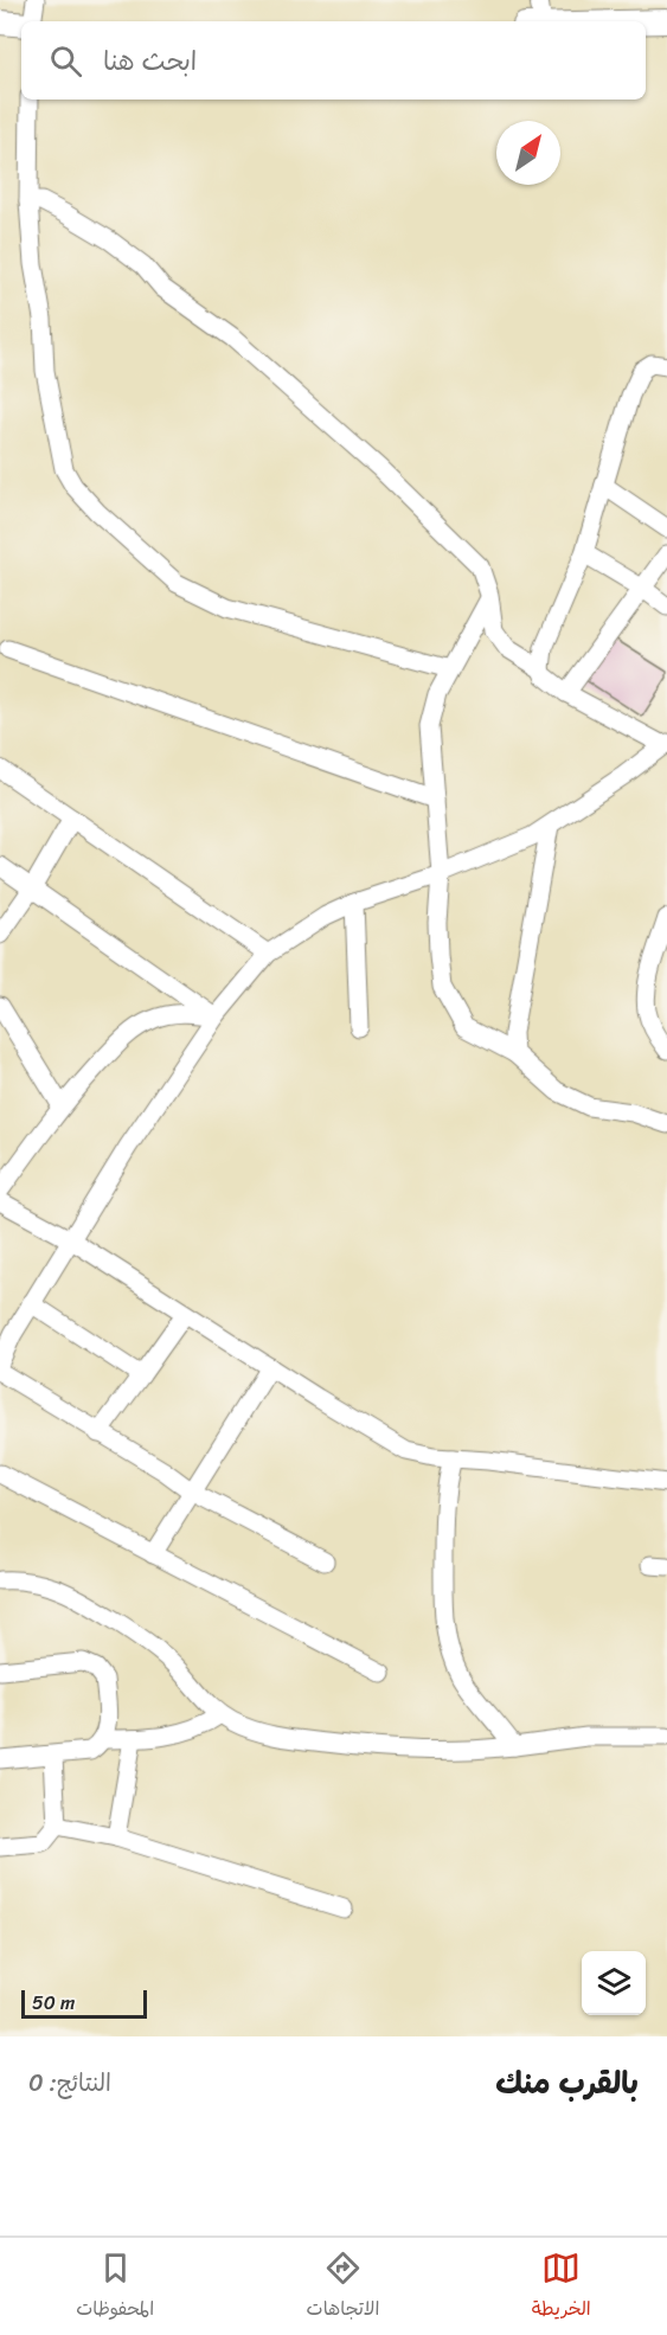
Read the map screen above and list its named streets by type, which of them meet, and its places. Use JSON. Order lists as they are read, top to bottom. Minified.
{"scale_bar":"50 m","north":"top right","page":{"search":"ابحث هنا","scale":"50 m","heading":["بالقرب منك","النتائج: 0"],"nav":["الخريطة","الاتجاهات","المحفوظات"]}}
